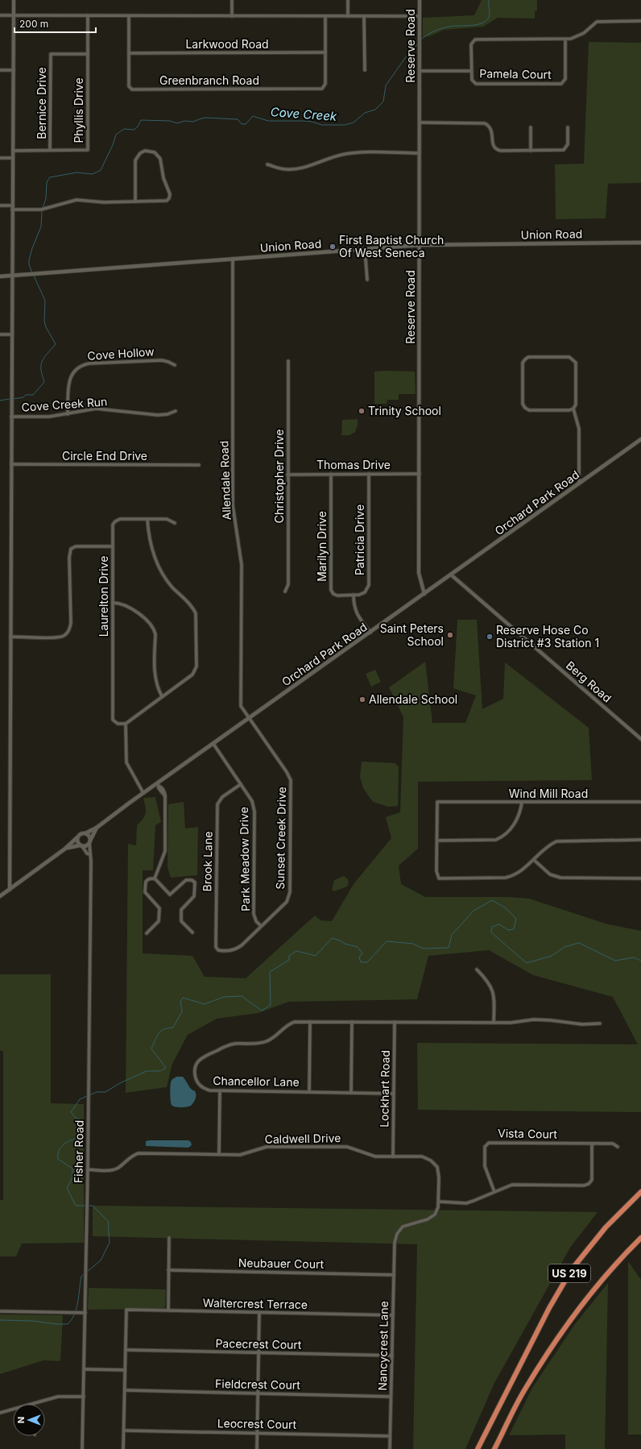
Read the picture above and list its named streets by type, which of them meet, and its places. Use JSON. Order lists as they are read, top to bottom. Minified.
{"streets":{"highway":["US 219"],"main road":["Union Road","Orchard Park Road"],"street":["Larkwood Road","Reserve Road","Pamela Court","Greenbranch Road","Bernice Drive","Phyllis Drive","Cove Hollow","Cove Creek Run","Circle End Drive","Thomas Drive","Christopher Drive","Allendale Road","Patricia Drive","Marilyn Drive","Laurelton Drive","Berg Road","Wind Mill Road","Sunset Creek Drive","Park Meadow Drive","Brook Lane","Chancellor Lane","Lockhart Road","Vista Court","Caldwell Drive","Fisher Road","Neubauer Court","Waltercrest Terrace","Pacecrest Court","Nancycrest Lane","Fieldcrest Court","Leocrest Court"]},"crossings":[["Larkwood Road","Greenbranch Road"],["Reserve Road","Union Road"],["Reserve Road","Thomas Drive"],["Reserve Road","Orchard Park Road"],["Bernice Drive","Phyllis Drive"],["Union Road","Allendale Road"],["Cove Hollow","Cove Creek Run"],["Thomas Drive","Christopher Drive"],["Thomas Drive","Patricia Drive"],["Thomas Drive","Marilyn Drive"],["Allendale Road","Orchard Park Road"],["Allendale Road","Sunset Creek Drive"],["Orchard Park Road","Berg Road"],["Orchard Park Road","Sunset Creek Drive"],["Orchard Park Road","Park Meadow Drive"],["Orchard Park Road","Fisher Road"],["Patricia Drive","Marilyn Drive"],["Sunset Creek Drive","Park Meadow Drive"],["Sunset Creek Drive","Brook Lane"],["Park Meadow Drive","Brook Lane"],["Chancellor Lane","Lockhart Road"],["Lockhart Road","Caldwell Drive"],["Caldwell Drive","Fisher Road"],["Caldwell Drive","Nancycrest Lane"],["Neubauer Court","Nancycrest Lane"],["Waltercrest Terrace","Pacecrest Court"],["Waltercrest Terrace","Nancycrest Lane"],["Pacecrest Court","Nancycrest Lane"],["Nancycrest Lane","Fieldcrest Court"],["Nancycrest Lane","Leocrest Court"]],"water":["Cove Creek"],"places":["First Baptist Church Of West Seneca","Trinity School","Saint Peters School","Reserve Hose Co District #3 Station 1","Allendale School"],"scale_bar":"200 m","north":"left"}
